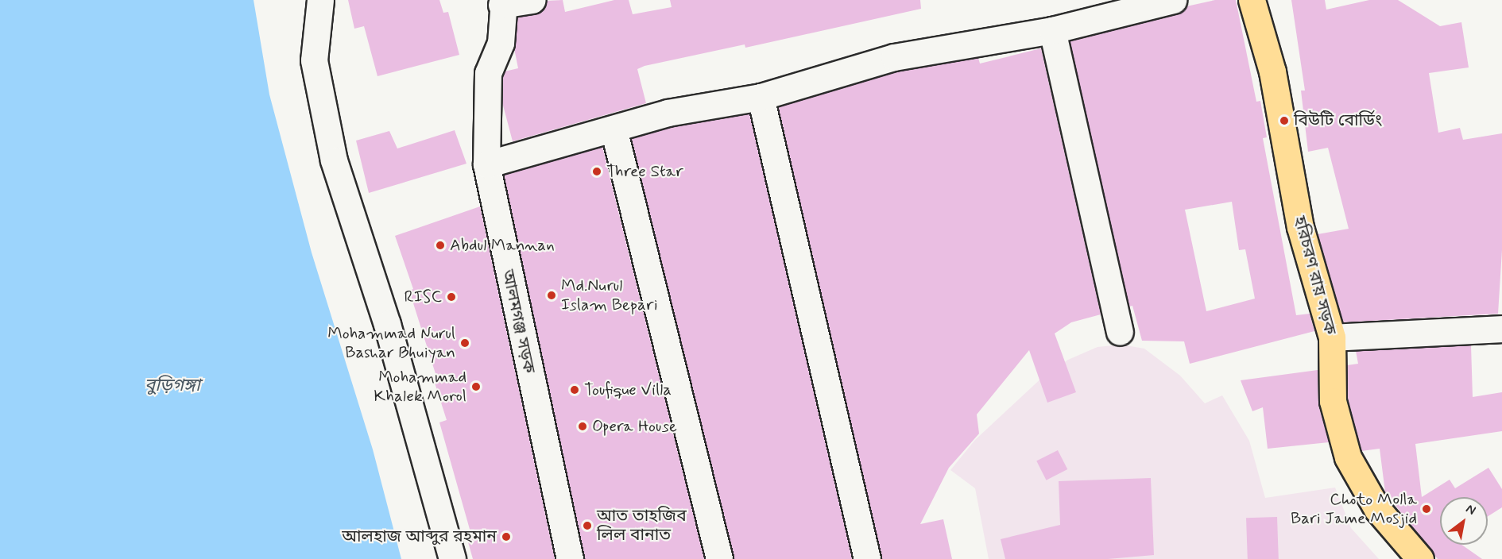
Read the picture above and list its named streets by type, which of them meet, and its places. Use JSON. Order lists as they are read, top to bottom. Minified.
{"streets":{"main road":["হরিচরণ রায় সড়ক"],"street":["আলমগঞ্জ সড়ক"]},"water":["বুড়িগঙ্গা"],"places":["বিউটি বোর্ডিং","Three Star","Abdul Mannan","Md.Nurul Islam Bepari","RISC","Mohammad Nurul Bashar Bhuiyan","Mohammad Khalek Morol","Toufique Villa","Opera House","Choto Molla Bari Jame Mosjid","আত তাহজিব লিল বানাত","আলহাজ আব্দুর রহমান"],"north":"top right"}
